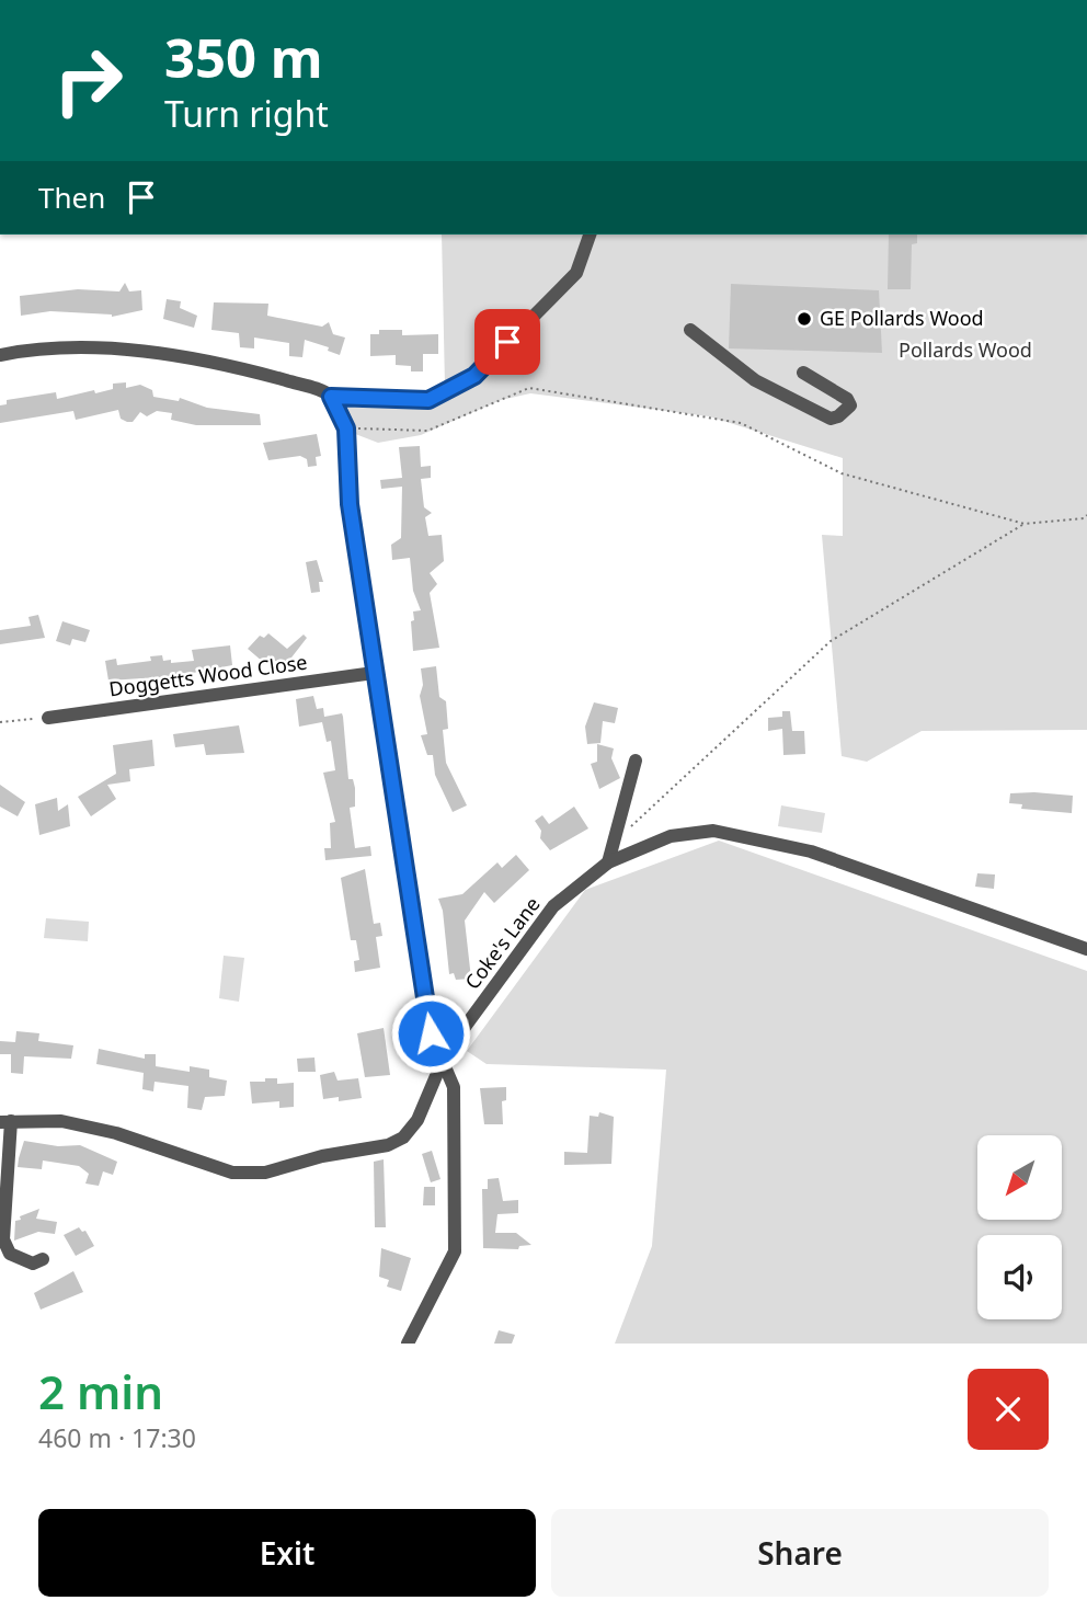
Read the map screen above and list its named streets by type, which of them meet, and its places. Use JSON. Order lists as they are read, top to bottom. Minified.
{"streets":{"street":["Doggetts Wood Close","Coke's Lane"]},"parks":["Pollards Wood"],"places":["GE Pollards Wood"],"north":"bottom left","page":{"turn":["350 m","Turn right"],"then":"Then","heading":["2 min","460 m · 17:30"],"buttons":["Exit","Share"]}}
